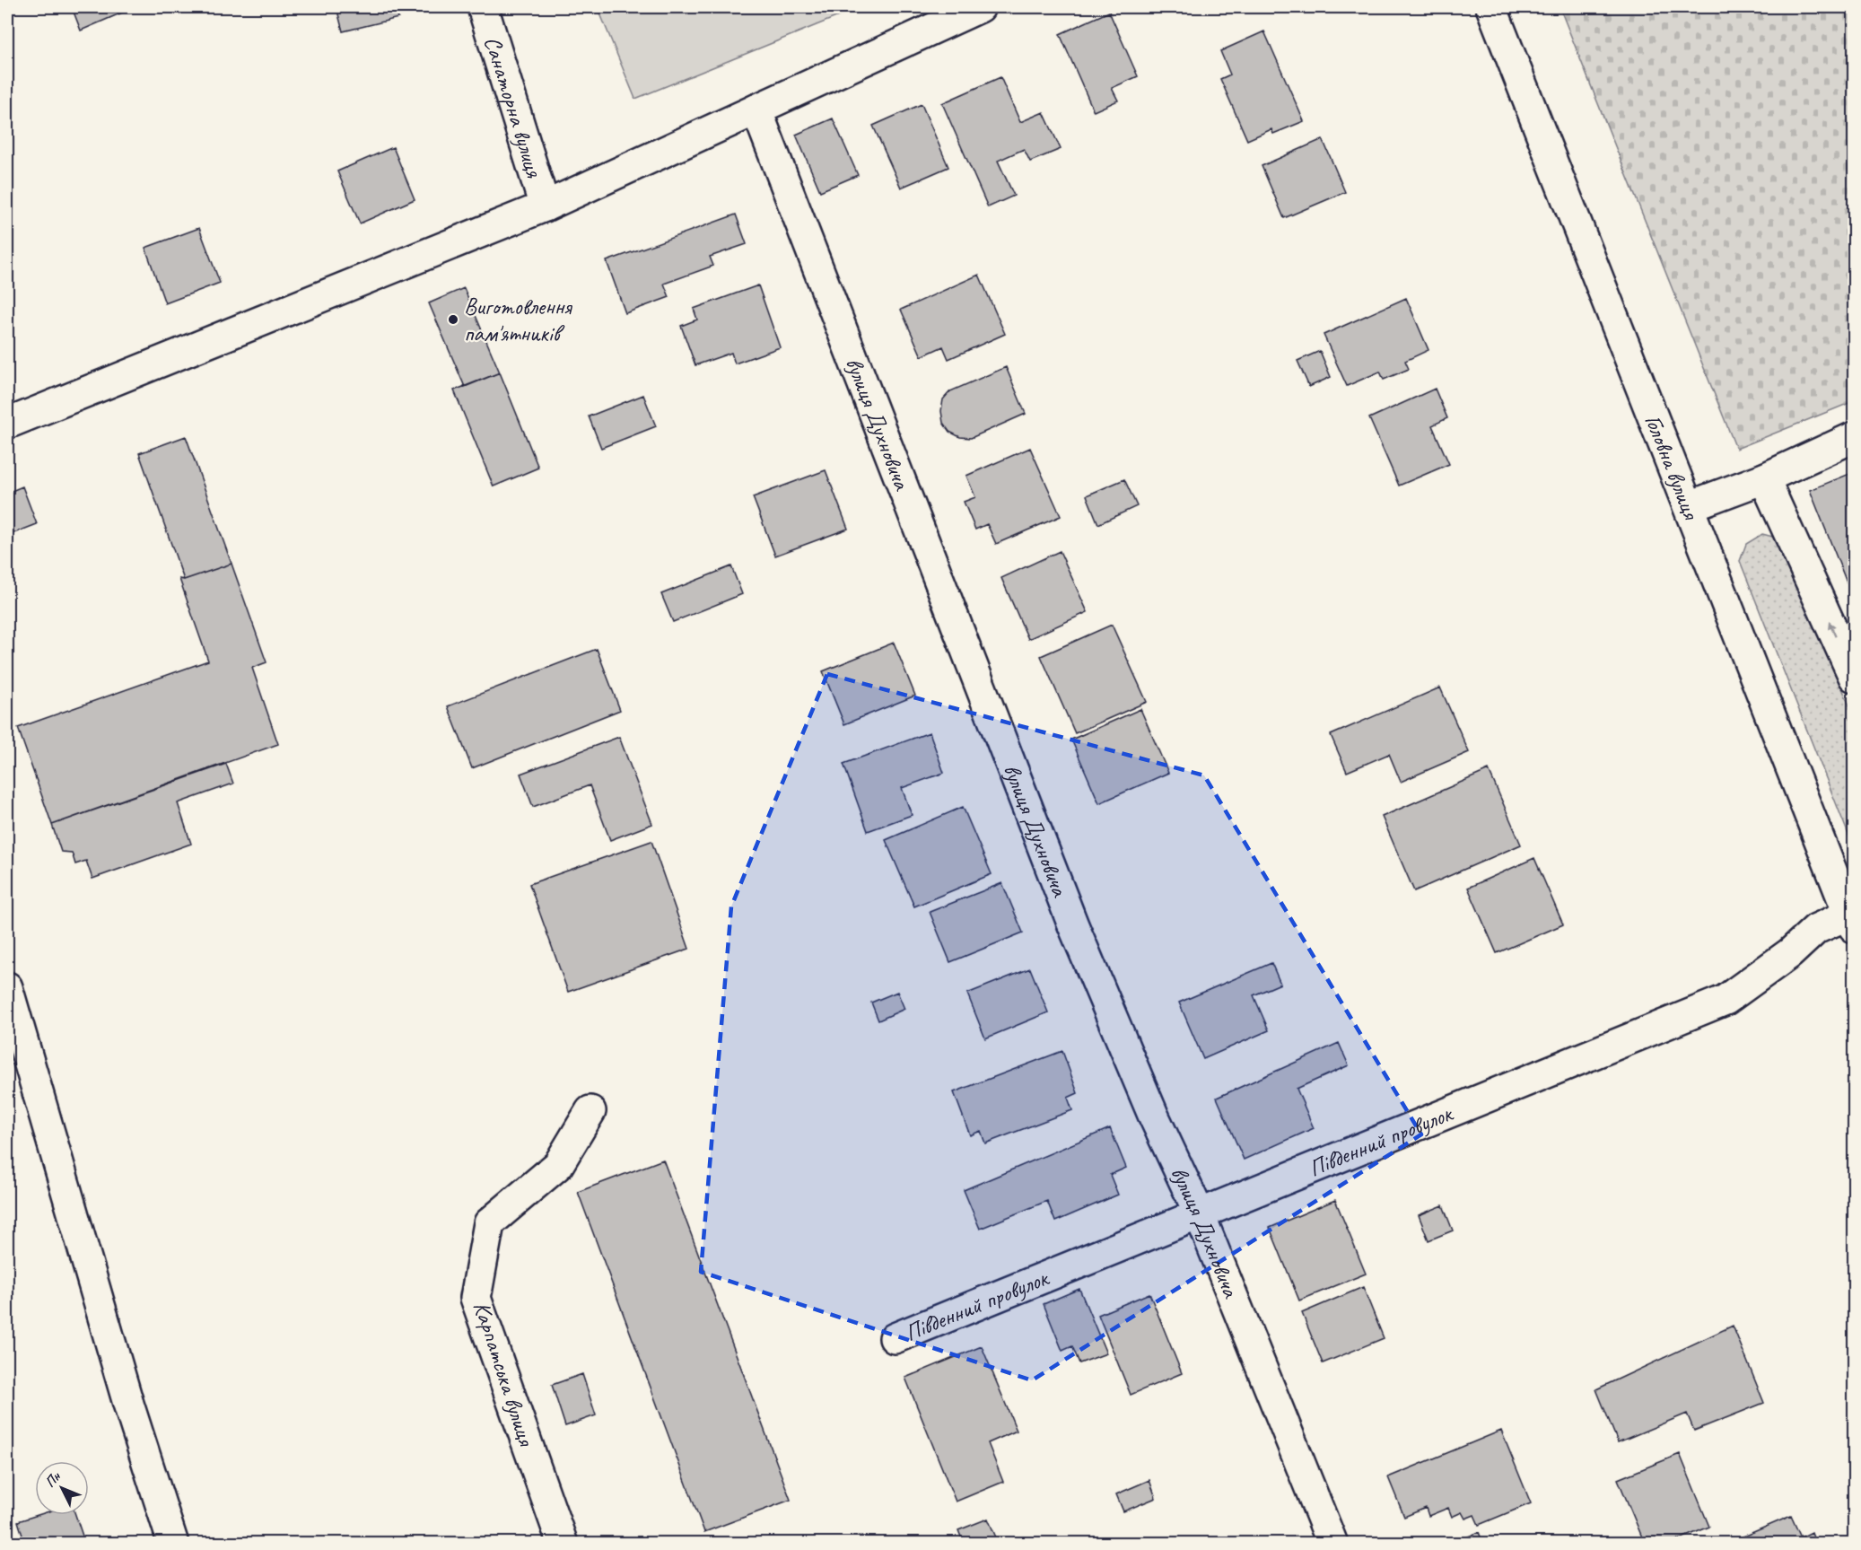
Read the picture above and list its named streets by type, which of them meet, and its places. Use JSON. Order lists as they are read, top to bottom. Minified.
{"streets":{"street":["Санаторна вулиця","вулиця Духновича","Головна вулиця","Південний провулок","Карпатська вулиця"]},"crossings":[["вулиця Духновича","Південний провулок"],["Головна вулиця","Південний провулок"]],"places":["Виготовлення пам'ятників"],"north":"top left"}
